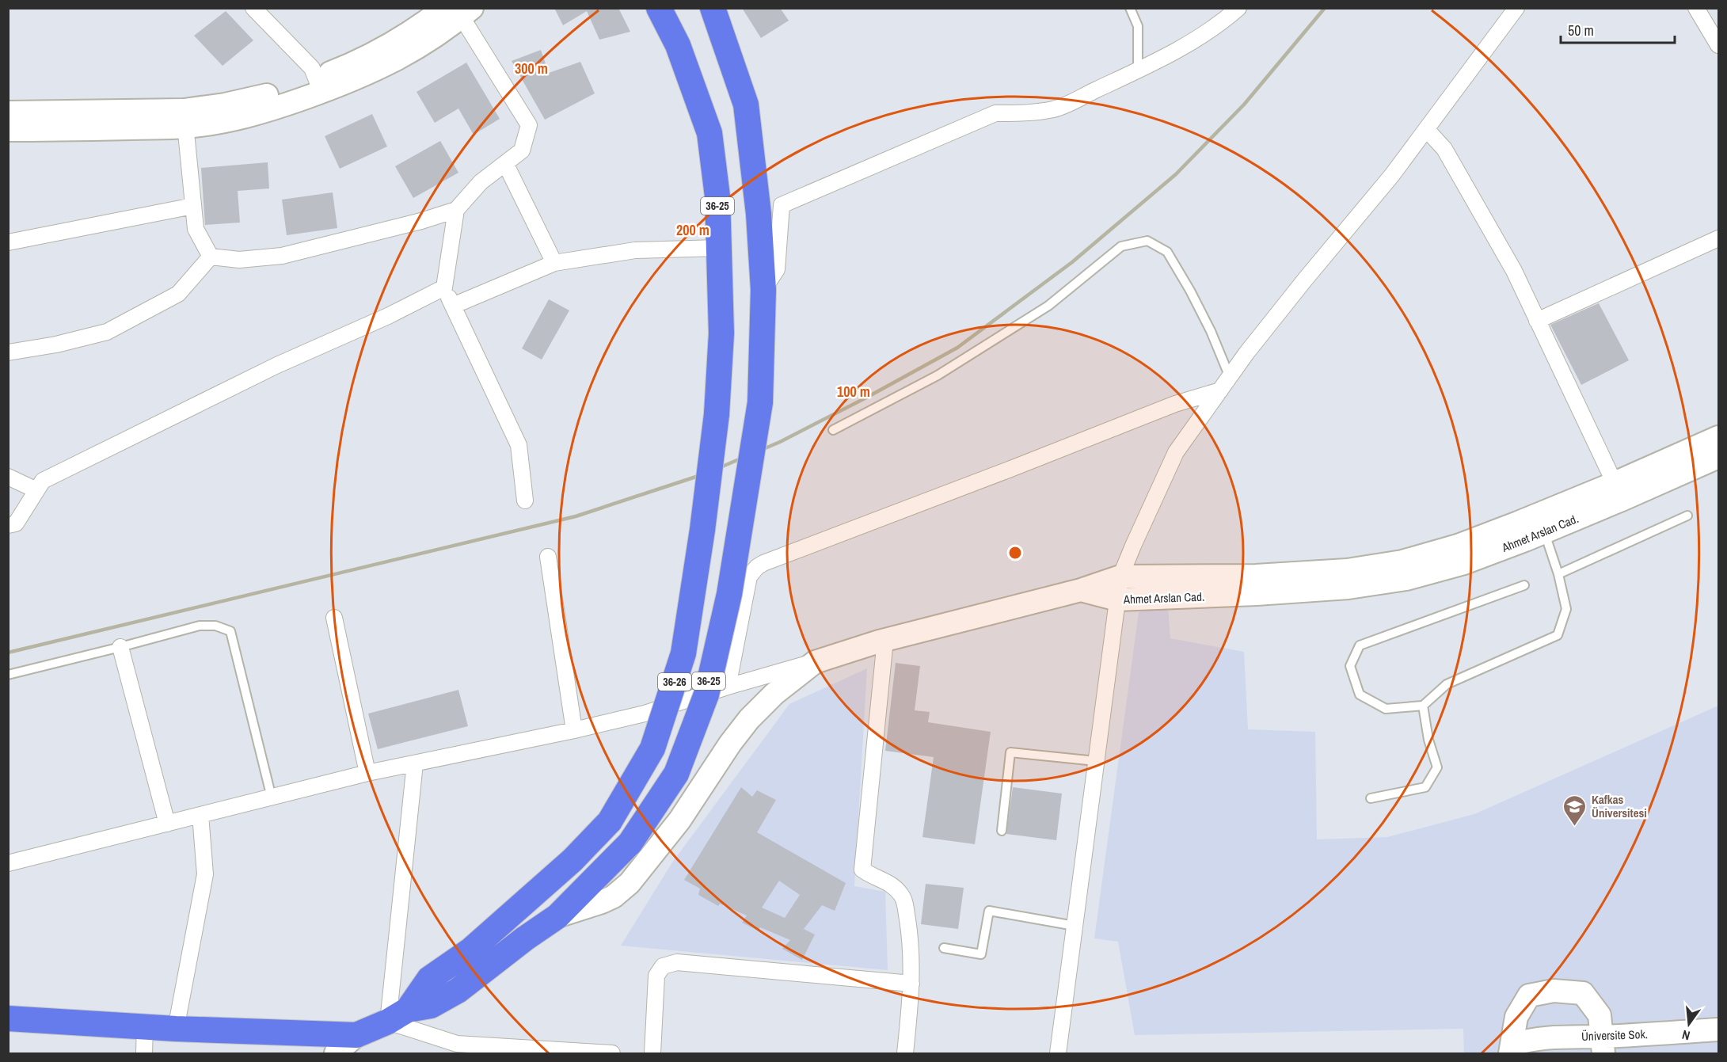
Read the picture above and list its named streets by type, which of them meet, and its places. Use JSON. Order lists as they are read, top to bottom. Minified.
{"streets":{"main road":["36-25","36-26"],"street":["Ahmet Arslan Cad.","Üniversite Sok."]},"crossings":[["36-25","36-26"]],"places":{"school or university":["Kafkas Üniversitesi"]},"scale_bar":"50 m","north":"bottom","rings":["300 m","200 m","100 m"]}
